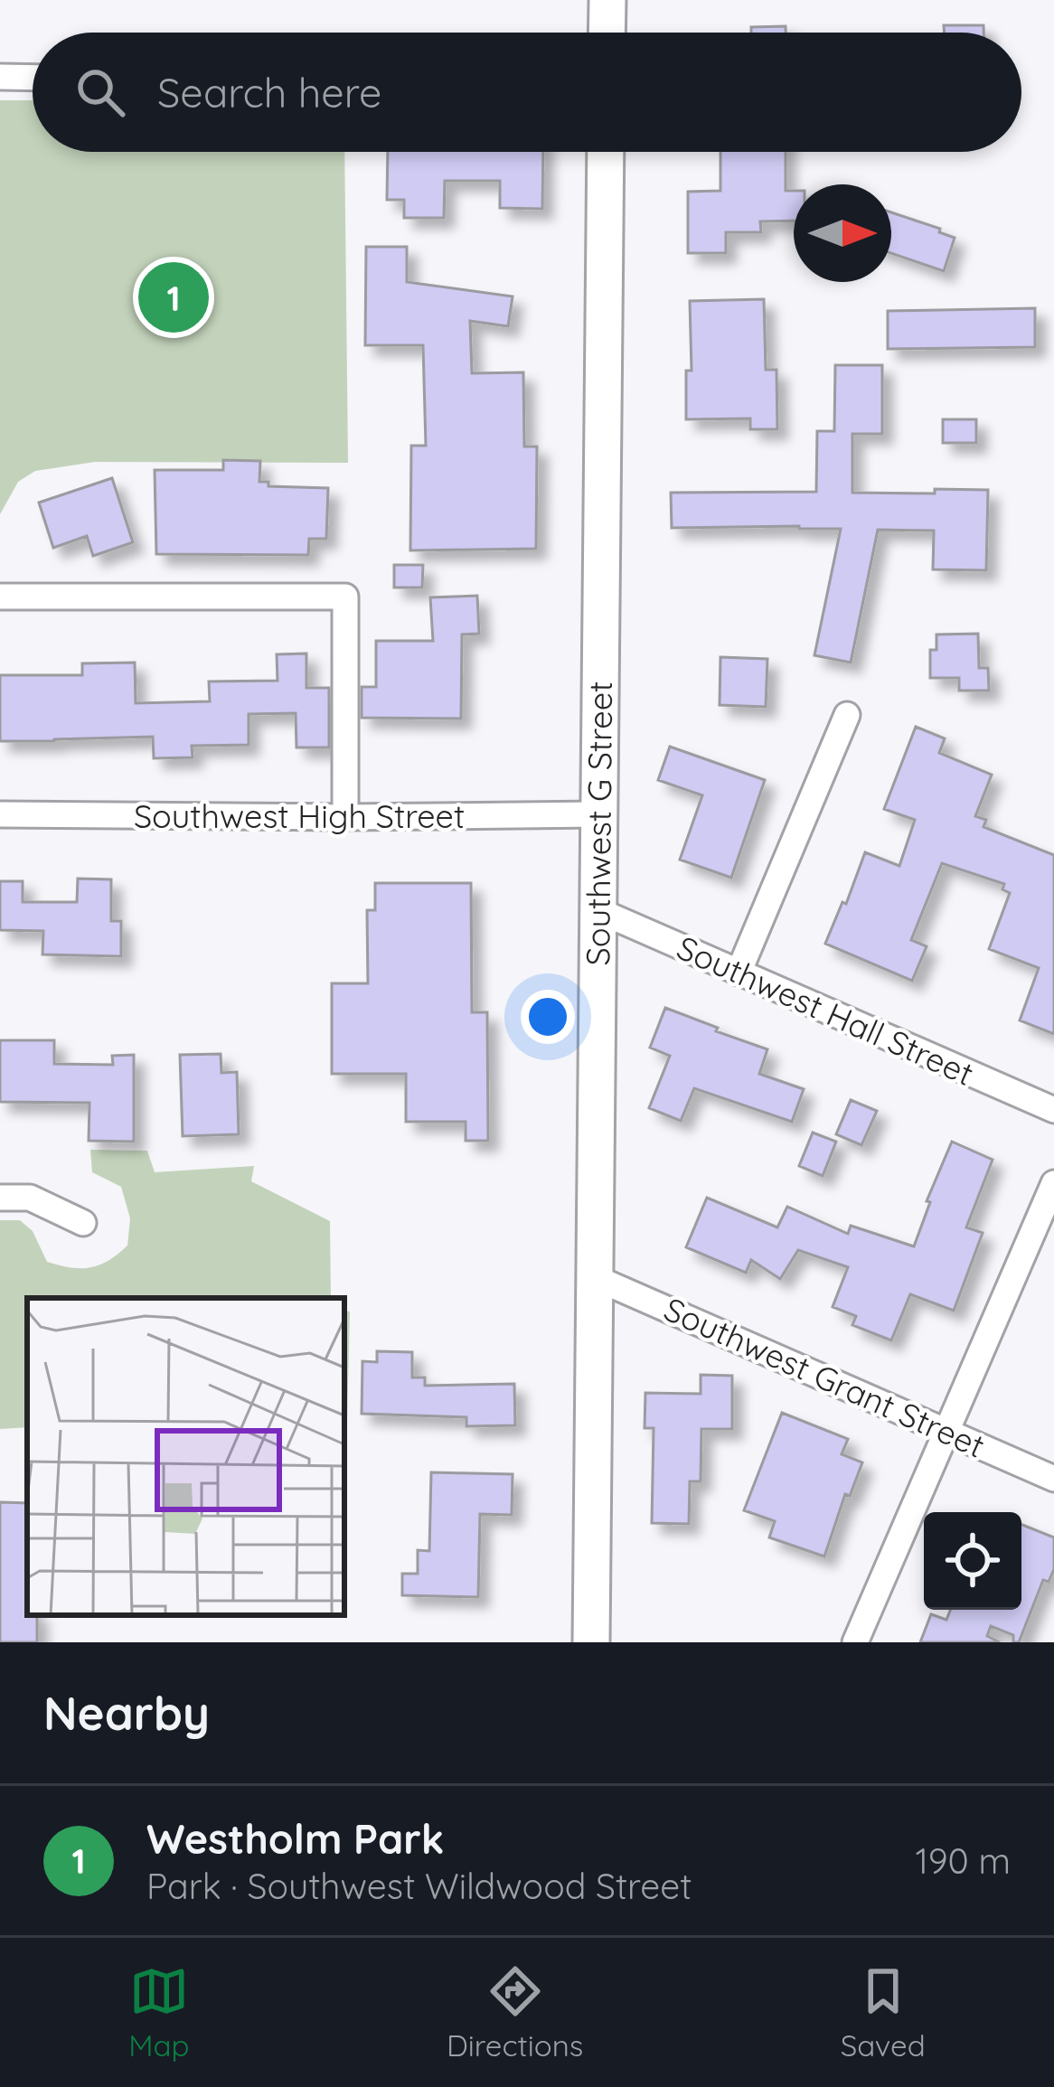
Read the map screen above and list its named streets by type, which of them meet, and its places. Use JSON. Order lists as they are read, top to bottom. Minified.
{"streets":{"main road":["Southwest G Street"],"street":["Southwest High Street","Southwest Hall Street","Southwest Grant Street"]},"crossings":[["Southwest High Street","Southwest G Street"],["Southwest G Street","Southwest Hall Street"],["Southwest G Street","Southwest Grant Street"]],"north":"right","page":{"search":"Search here","pins":"1","heading":"Nearby","list":[{"mark":"1","name":"Westholm Park","note":"Park · Southwest Wildwood Street","value":"190 m"}],"nav":["Map","Directions","Saved"]}}
